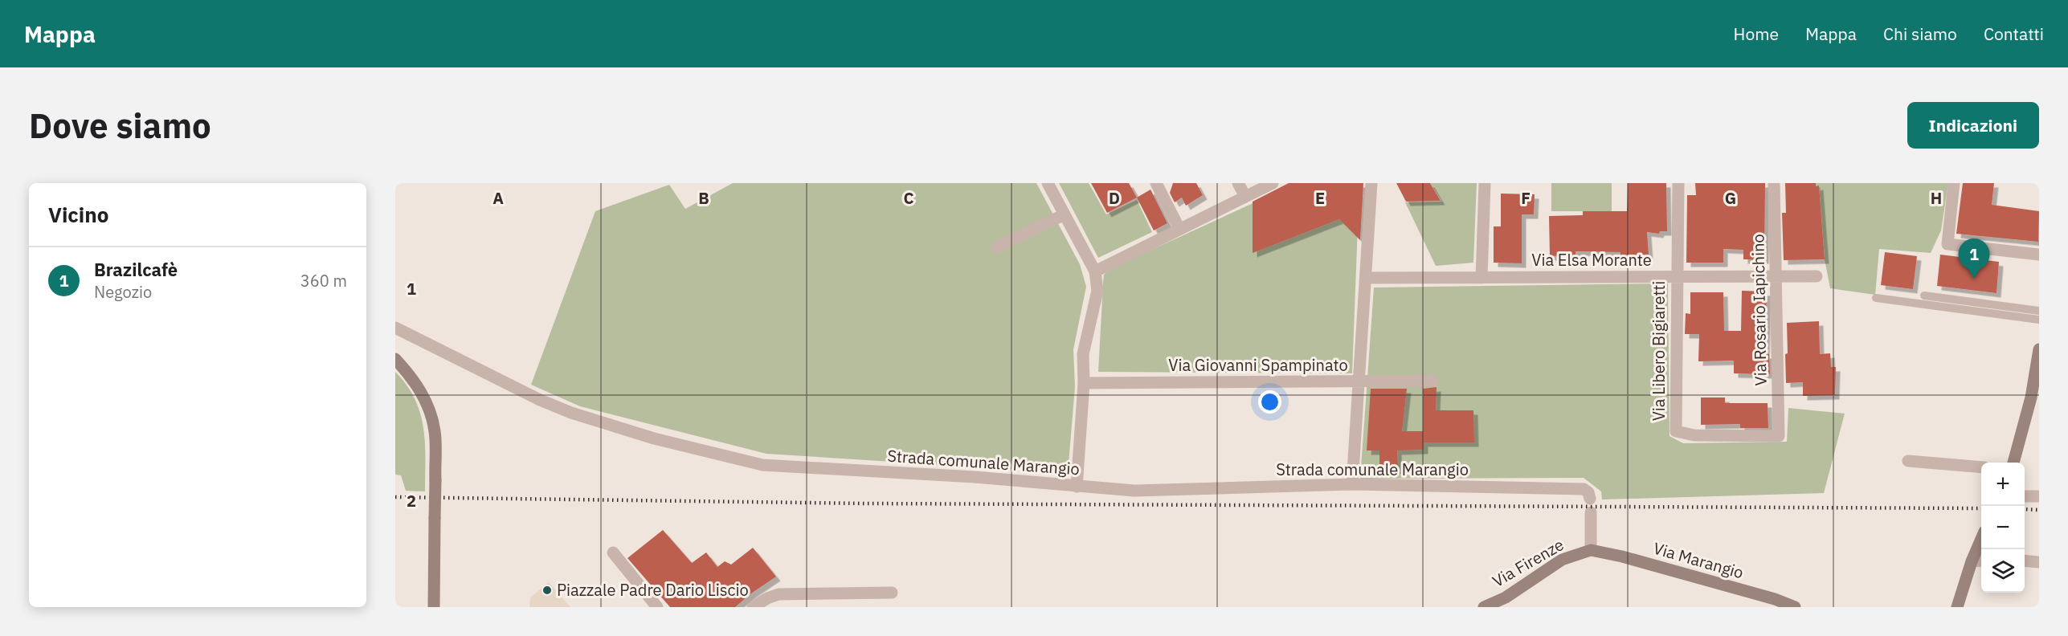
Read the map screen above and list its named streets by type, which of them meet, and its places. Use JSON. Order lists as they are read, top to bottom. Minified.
{"streets":{"street":["Via Elsa Morante","Via Rosario Iapichino","Via Libero Bigiaretti","Via Giovanni Spampinato","Strada comunale Marangio","Via Marangio","Via Firenze"]},"crossings":[["Via Elsa Morante","Via Rosario Iapichino"],["Via Elsa Morante","Via Libero Bigiaretti"],["Via Rosario Iapichino","Via Libero Bigiaretti"],["Via Marangio","Via Firenze"]],"places":["Piazzale Padre Dario Liscio"],"page":{"header":"Mappa","nav":["Home","Mappa","Chi siamo","Contatti"],"buttons":"Indicazioni","title":"Dove siamo","heading":"Vicino","pins":"1","list":[{"mark":"1","name":"Brazilcafè","note":"Negozio","value":"360 m"}],"map_buttons":["+","−"]},"grid":{"columns":["A","B","C","D","E","F","G","H"],"rows":["1","2"]}}
